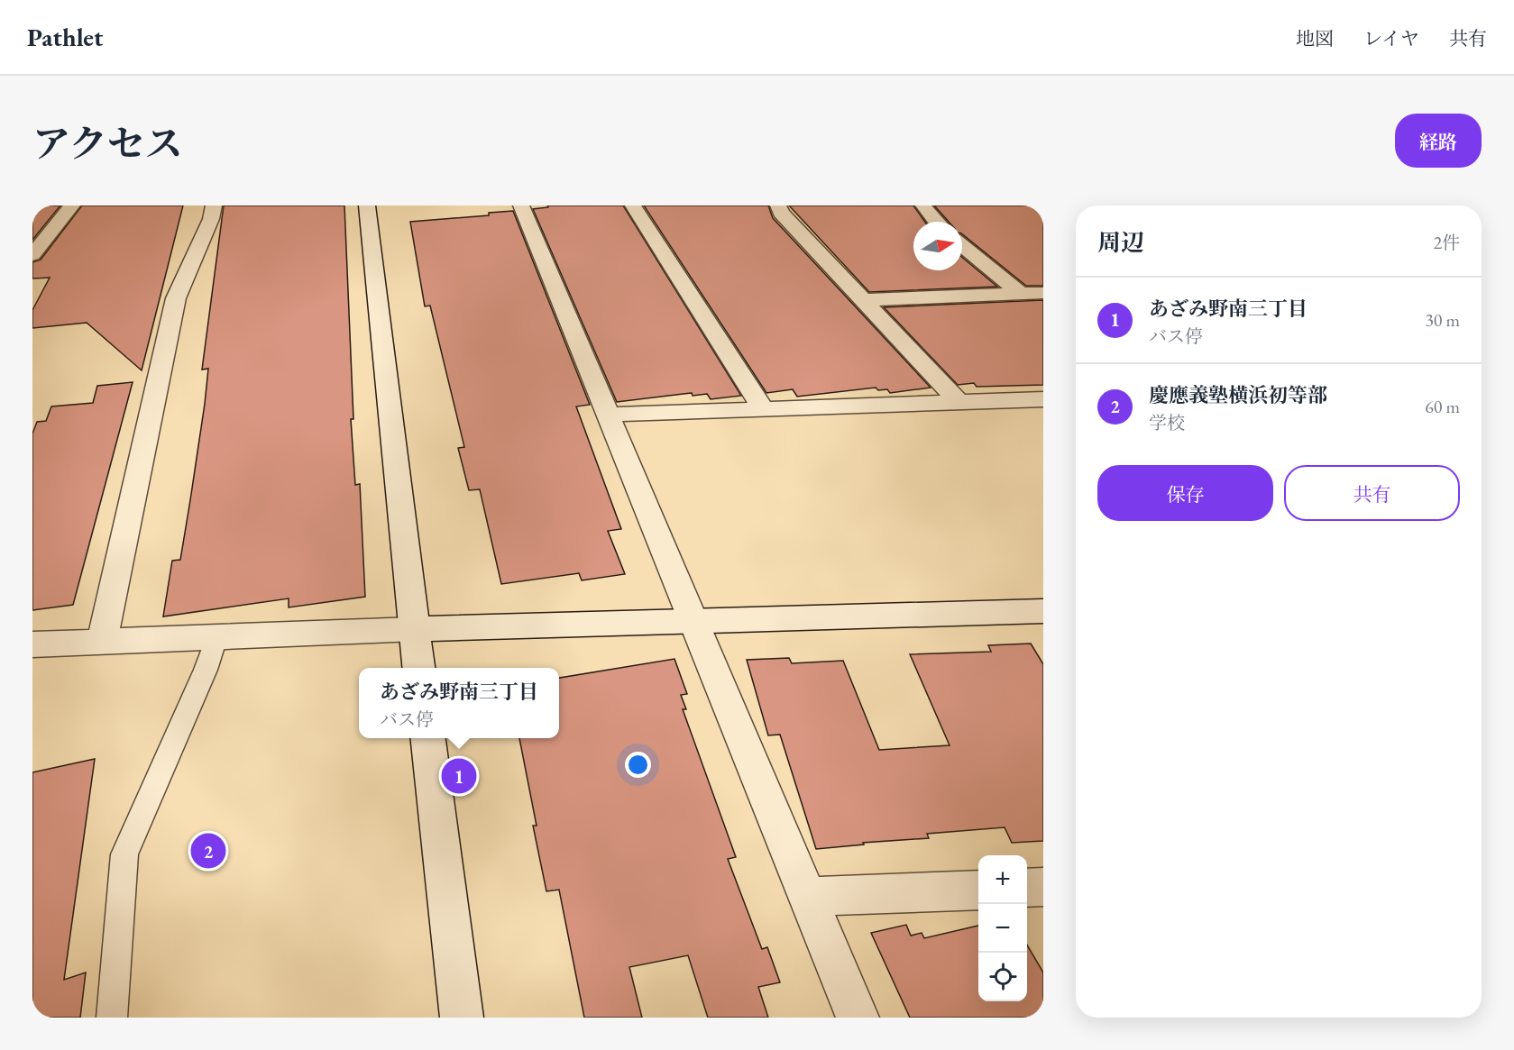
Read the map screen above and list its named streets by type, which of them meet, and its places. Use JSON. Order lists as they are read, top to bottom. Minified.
{"north":"right","page":{"header":"Pathlet","nav":["地図","レイヤ","共有"],"title":"アクセス","buttons":["経路",["保存","共有"]],"heading":["周辺","2件"],"list":[{"mark":"1","name":"あざみ野南三丁目","note":"バス停","value":"30 m"},{"mark":"2","name":"慶應義塾横浜初等部","note":"学校","value":"60 m"}],"popup":["あざみ野南三丁目","バス停"],"pins":["1","2"],"map_buttons":["+","−"]}}
